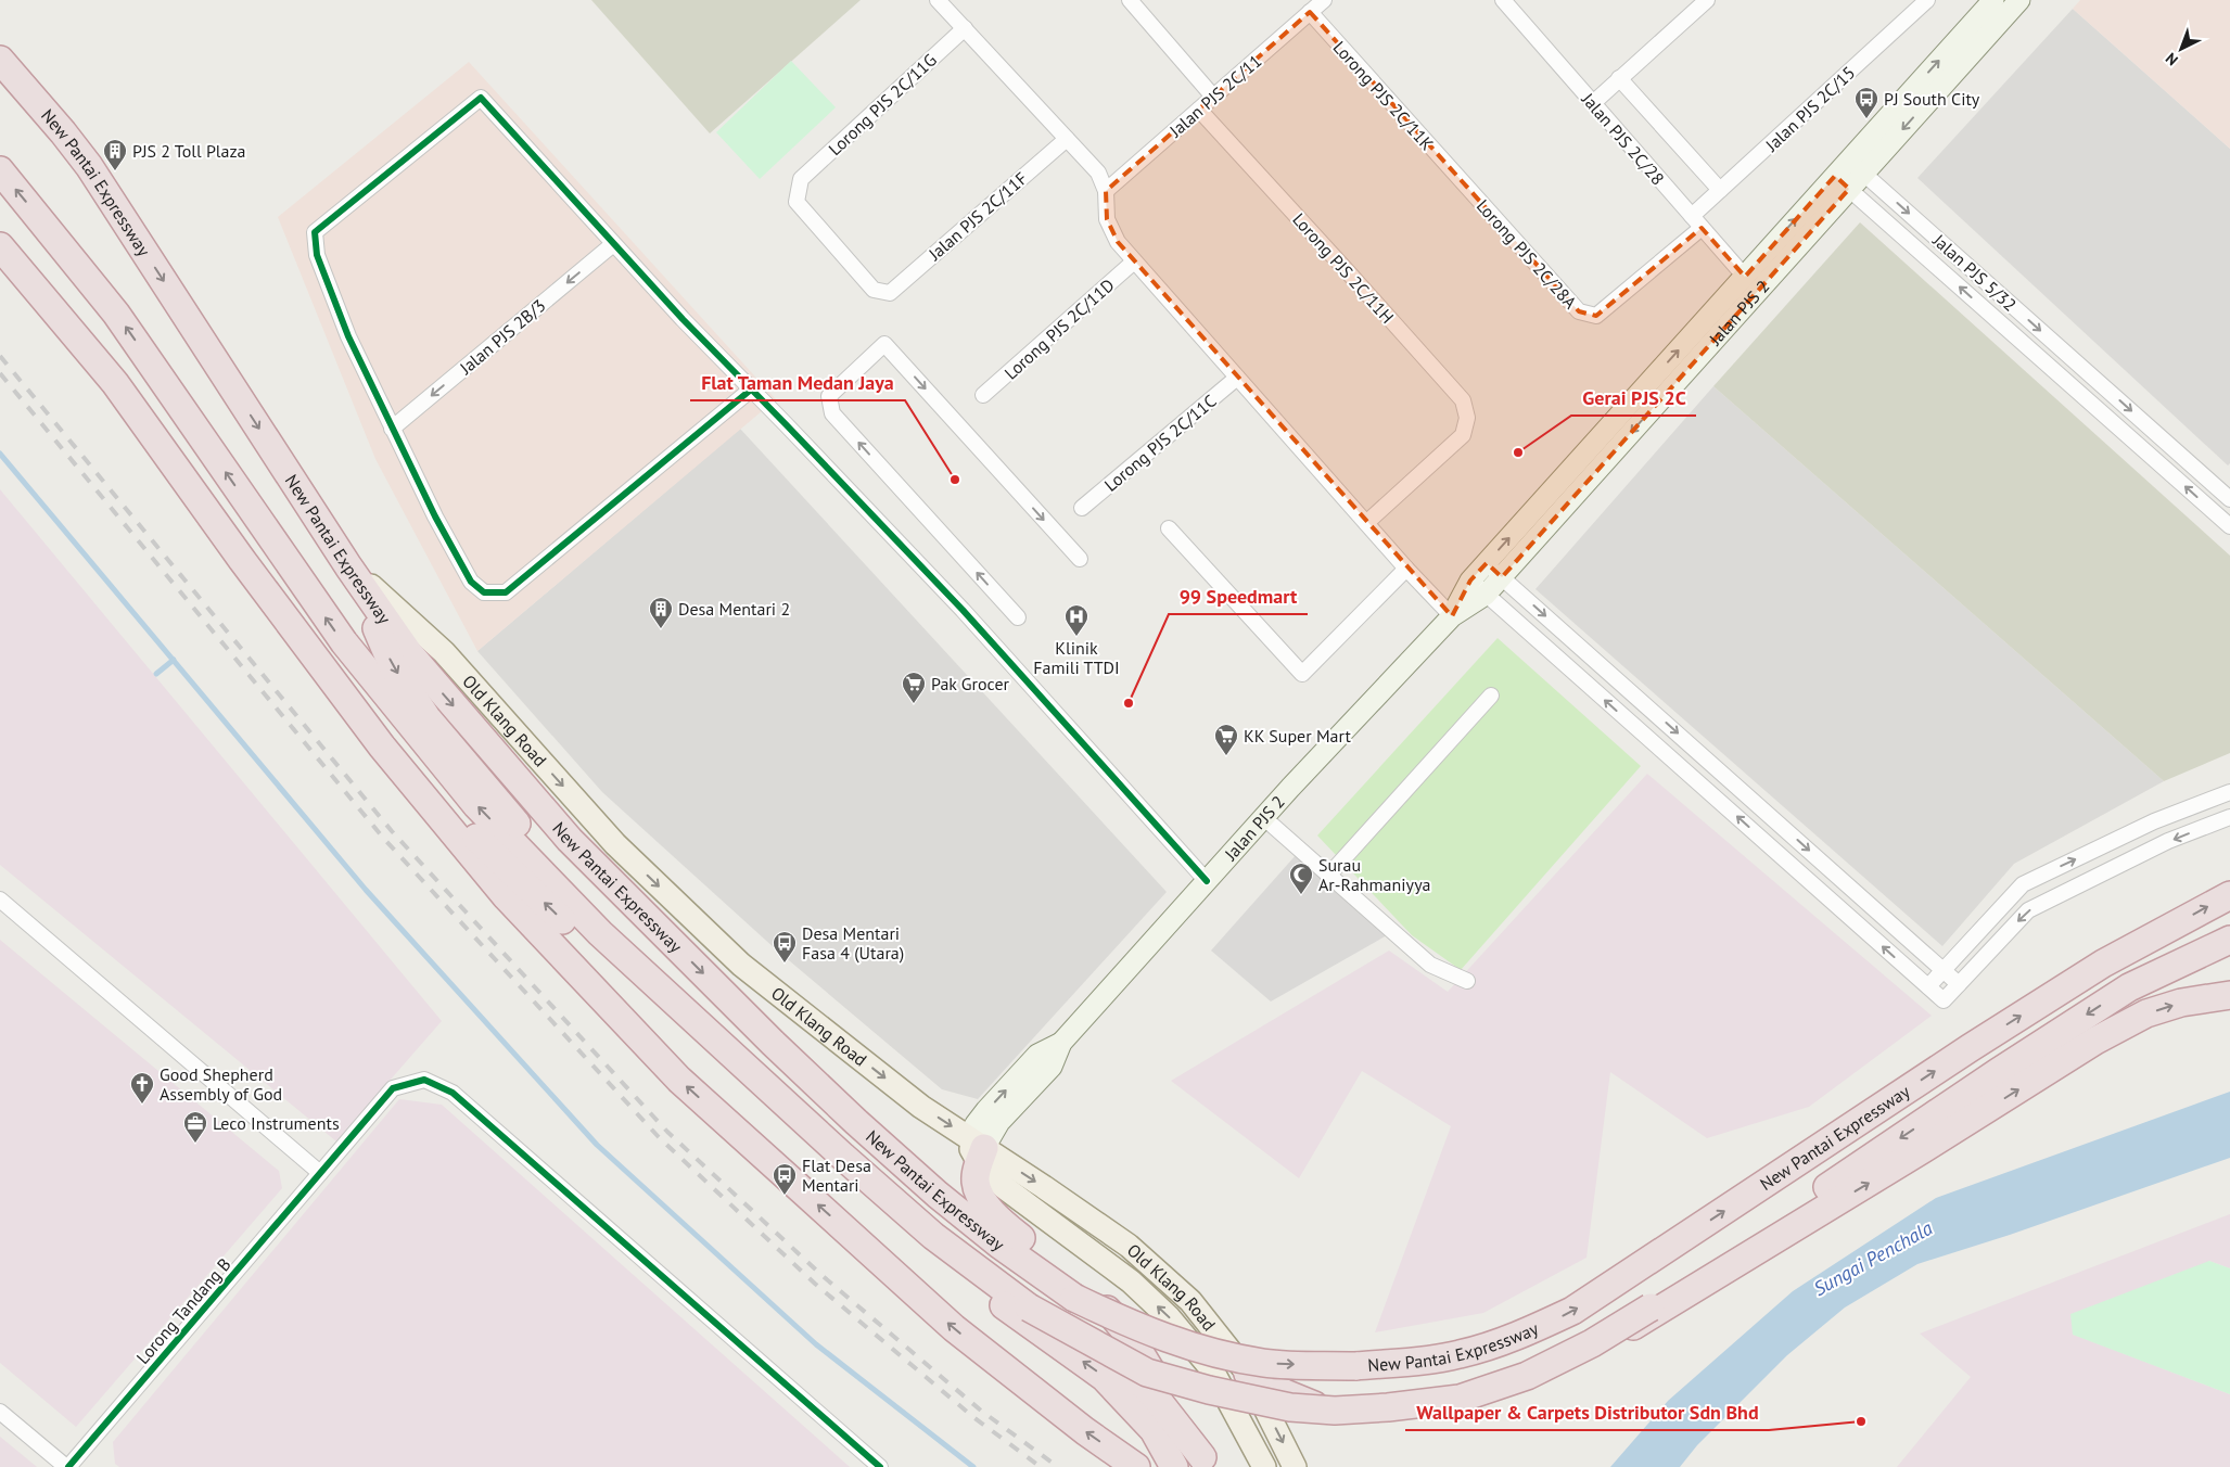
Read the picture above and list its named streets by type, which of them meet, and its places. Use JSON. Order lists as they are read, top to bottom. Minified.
{"streets":{"highway":["New Pantai Expressway"],"main road":["Jalan PJS 2","Old Klang Road"],"street":["Jalan PJS 2C/11","Lorong PJS 2C/11K","Lorong PJS 2C/11G","Jalan PJS 2C/15","Jalan PJS 2C/28","Jalan PJS 2C/11F","Lorong PJS 2C/28A","Lorong PJS 2C/11H","Jalan PJS 5/32","Lorong PJS 2C/11D","Jalan PJS 2B/3","Lorong PJS 2C/11C","Lorong Tandang B"]},"crossings":[["Jalan PJS 2C/11","Lorong PJS 2C/11K"],["Jalan PJS 2C/11","Lorong PJS 2C/11H"],["Lorong PJS 2C/11K","Lorong PJS 2C/28A"],["Lorong PJS 2C/11G","Jalan PJS 2C/11F"],["Jalan PJS 2C/15","Jalan PJS 2C/28"],["Jalan PJS 2C/15","Lorong PJS 2C/28A"],["Jalan PJS 2C/28","Lorong PJS 2C/28A"],["Jalan PJS 2C/28","Jalan PJS 2"],["New Pantai Expressway","Old Klang Road"],["Jalan PJS 5/32","Jalan PJS 2"],["Jalan PJS 2","Old Klang Road"]],"one_way":["Jalan PJS 2B/3"],"water":["Sungai Penchala"],"places":{"bus stop":["PJ South City","Desa Mentari Fasa 4 (Utara)","Flat Desa Mentari"],"building":["PJS 2 Toll Plaza","Desa Mentari 2"],"other":["Gerai PJS 2C","Flat Taman Medan Jaya","99 Speedmart","Wallpaper & Carpets Distributor Sdn Bhd"],"hospital":["Klinik Famili TTDI"],"supermarket":["Pak Grocer","KK Super Mart"],"mosque":["Surau Ar-Rahmaniyya"],"church":["Good Shepherd Assembly of God"],"office":["Leco Instruments"]},"north":"bottom left"}
